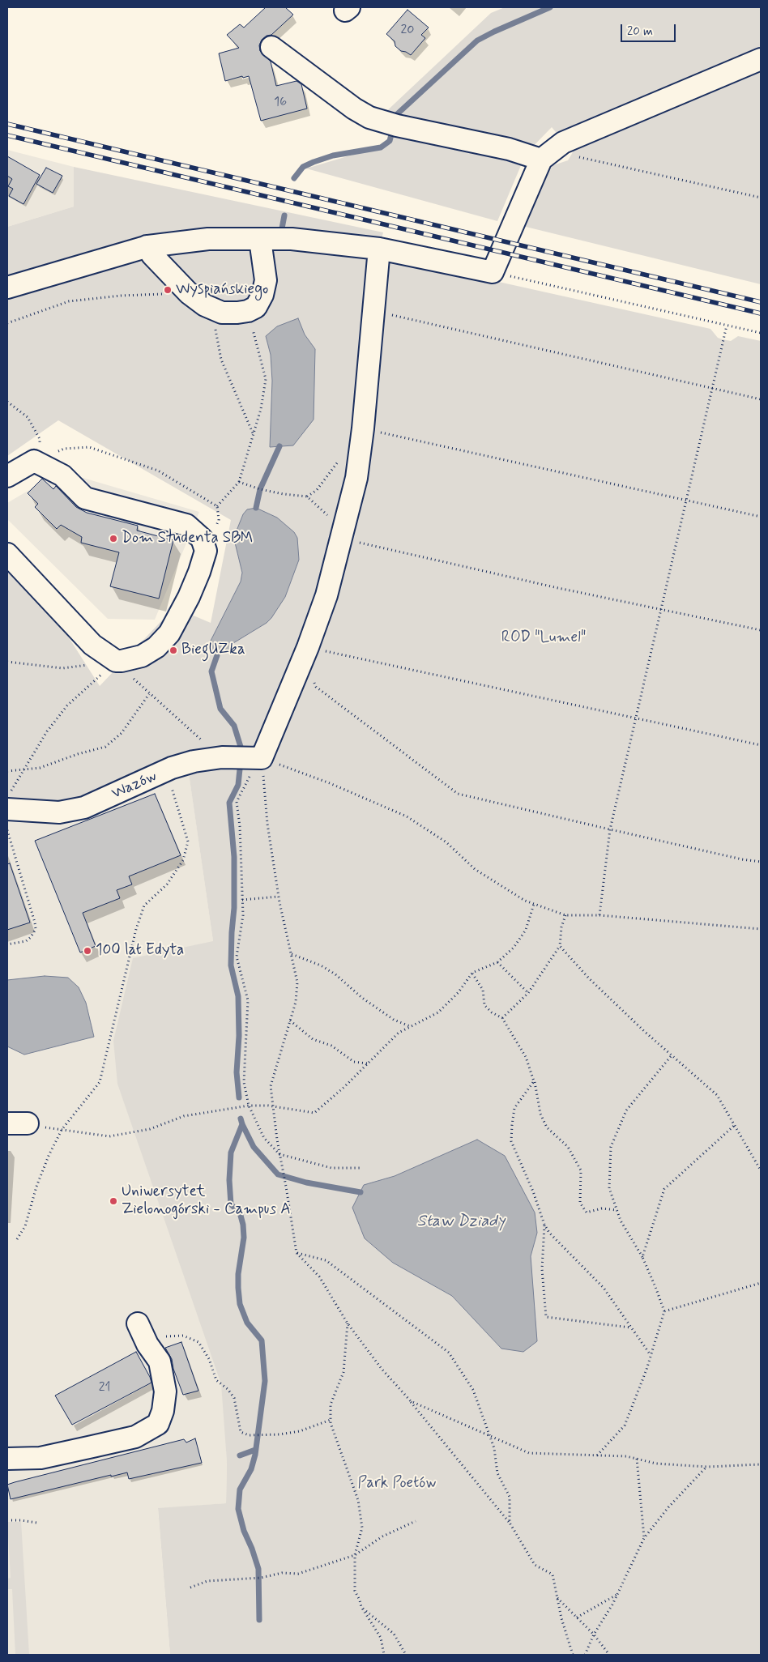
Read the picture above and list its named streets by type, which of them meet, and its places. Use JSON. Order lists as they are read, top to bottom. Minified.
{"streets":{"street":["Wazów"]},"water":["Staw Dziady"],"parks":["ROD \"Lumel\"","Park Poetów"],"places":["Wyspiańskiego","Dom Studenta SBM","BiegUZka","100 lat Edyta","Uniwersytet Zielonogórski - Campus A"],"house_numbers":["20","16","21"],"scale_bar":"20 m"}
